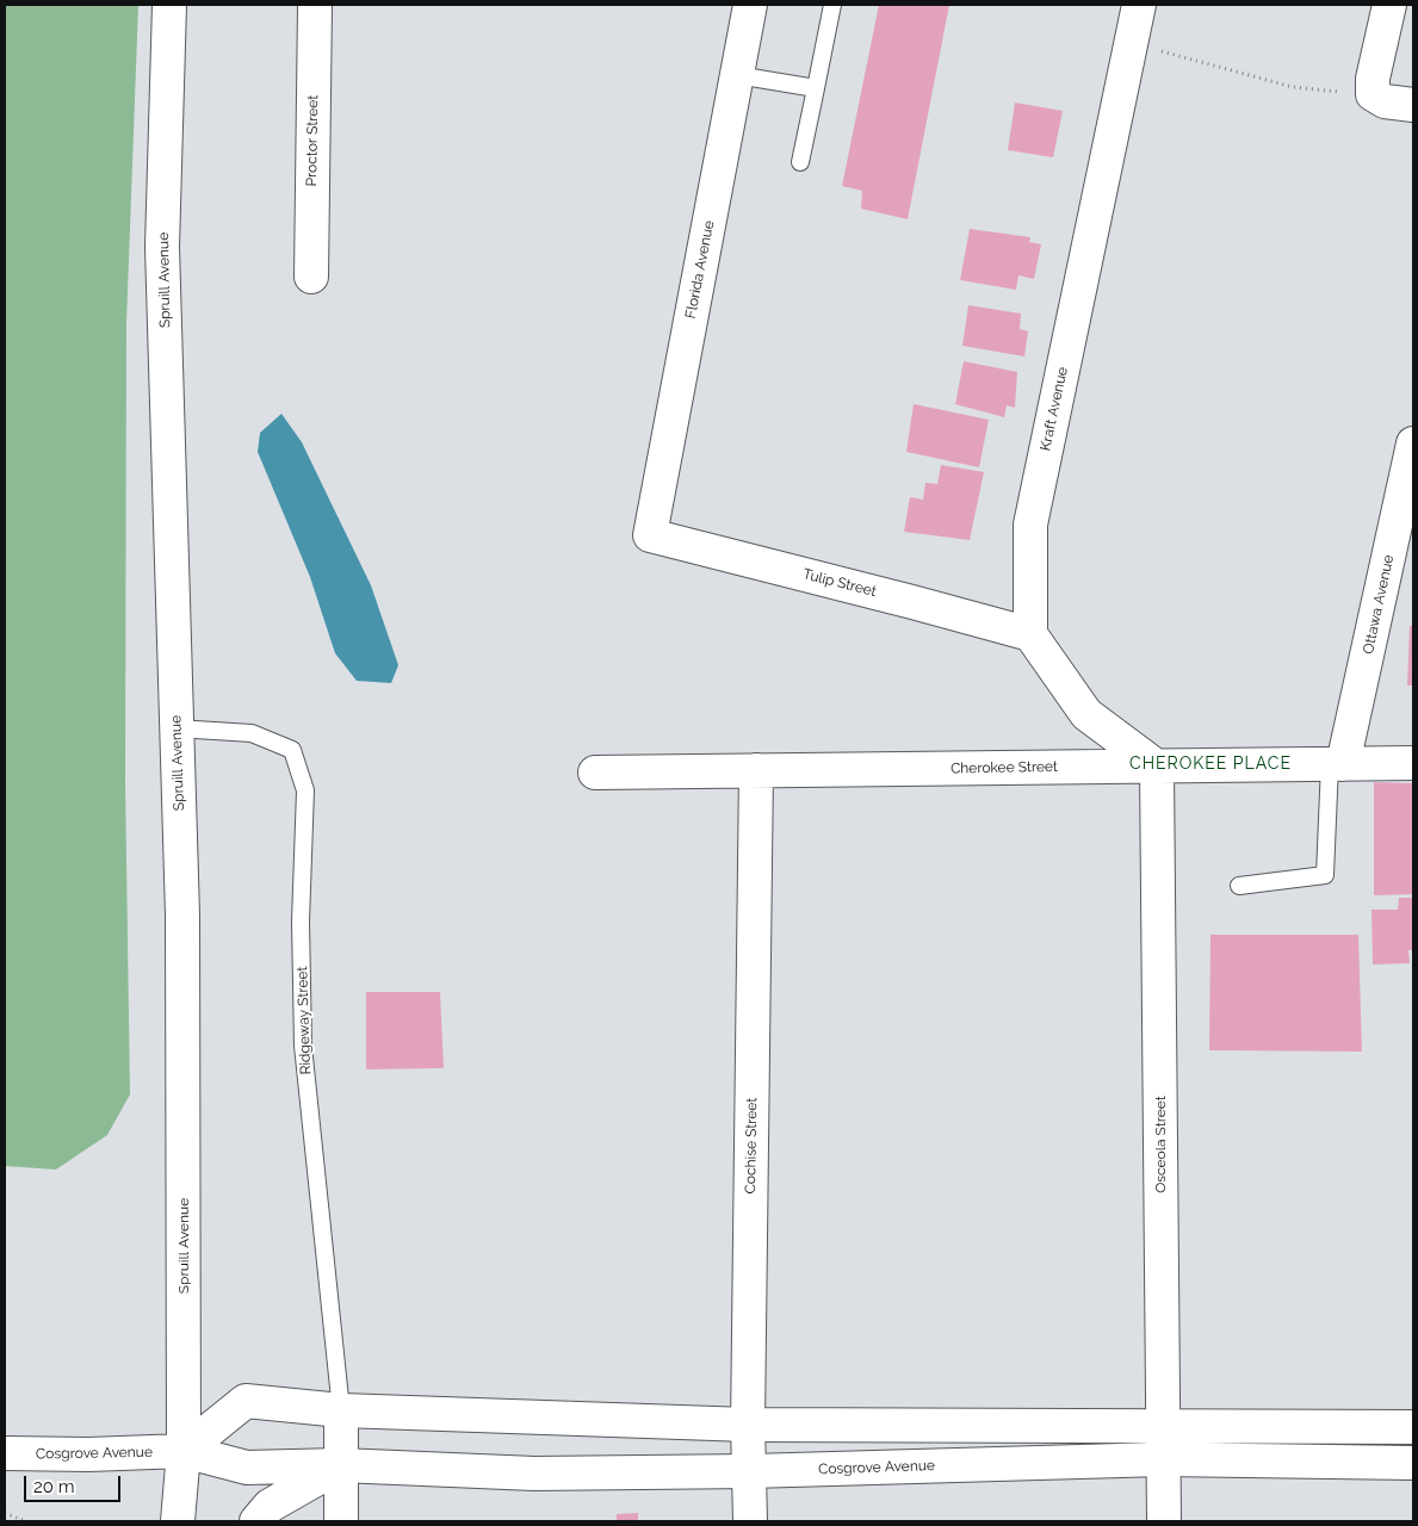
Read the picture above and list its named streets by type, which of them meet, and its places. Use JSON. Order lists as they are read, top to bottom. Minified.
{"streets":{"street":["Proctor Street","Florida Avenue","Spruill Avenue","Kraft Avenue","Tulip Street","Ottawa Avenue","Cherokee Street","Osceola Street","Cochise Street","Cosgrove Avenue"],"lane":["Ridgeway Street"]},"crossings":[["Florida Avenue","Tulip Street"],["Spruill Avenue","Ridgeway Street"],["Spruill Avenue","Cosgrove Avenue"],["Kraft Avenue","Tulip Street"],["Ottawa Avenue","Cherokee Street"],["Cherokee Street","Osceola Street"],["Cherokee Street","Cochise Street"],["Osceola Street","Cosgrove Avenue"],["Cochise Street","Cosgrove Avenue"]],"districts":["CHEROKEE PLACE"],"scale_bar":"20 m"}
